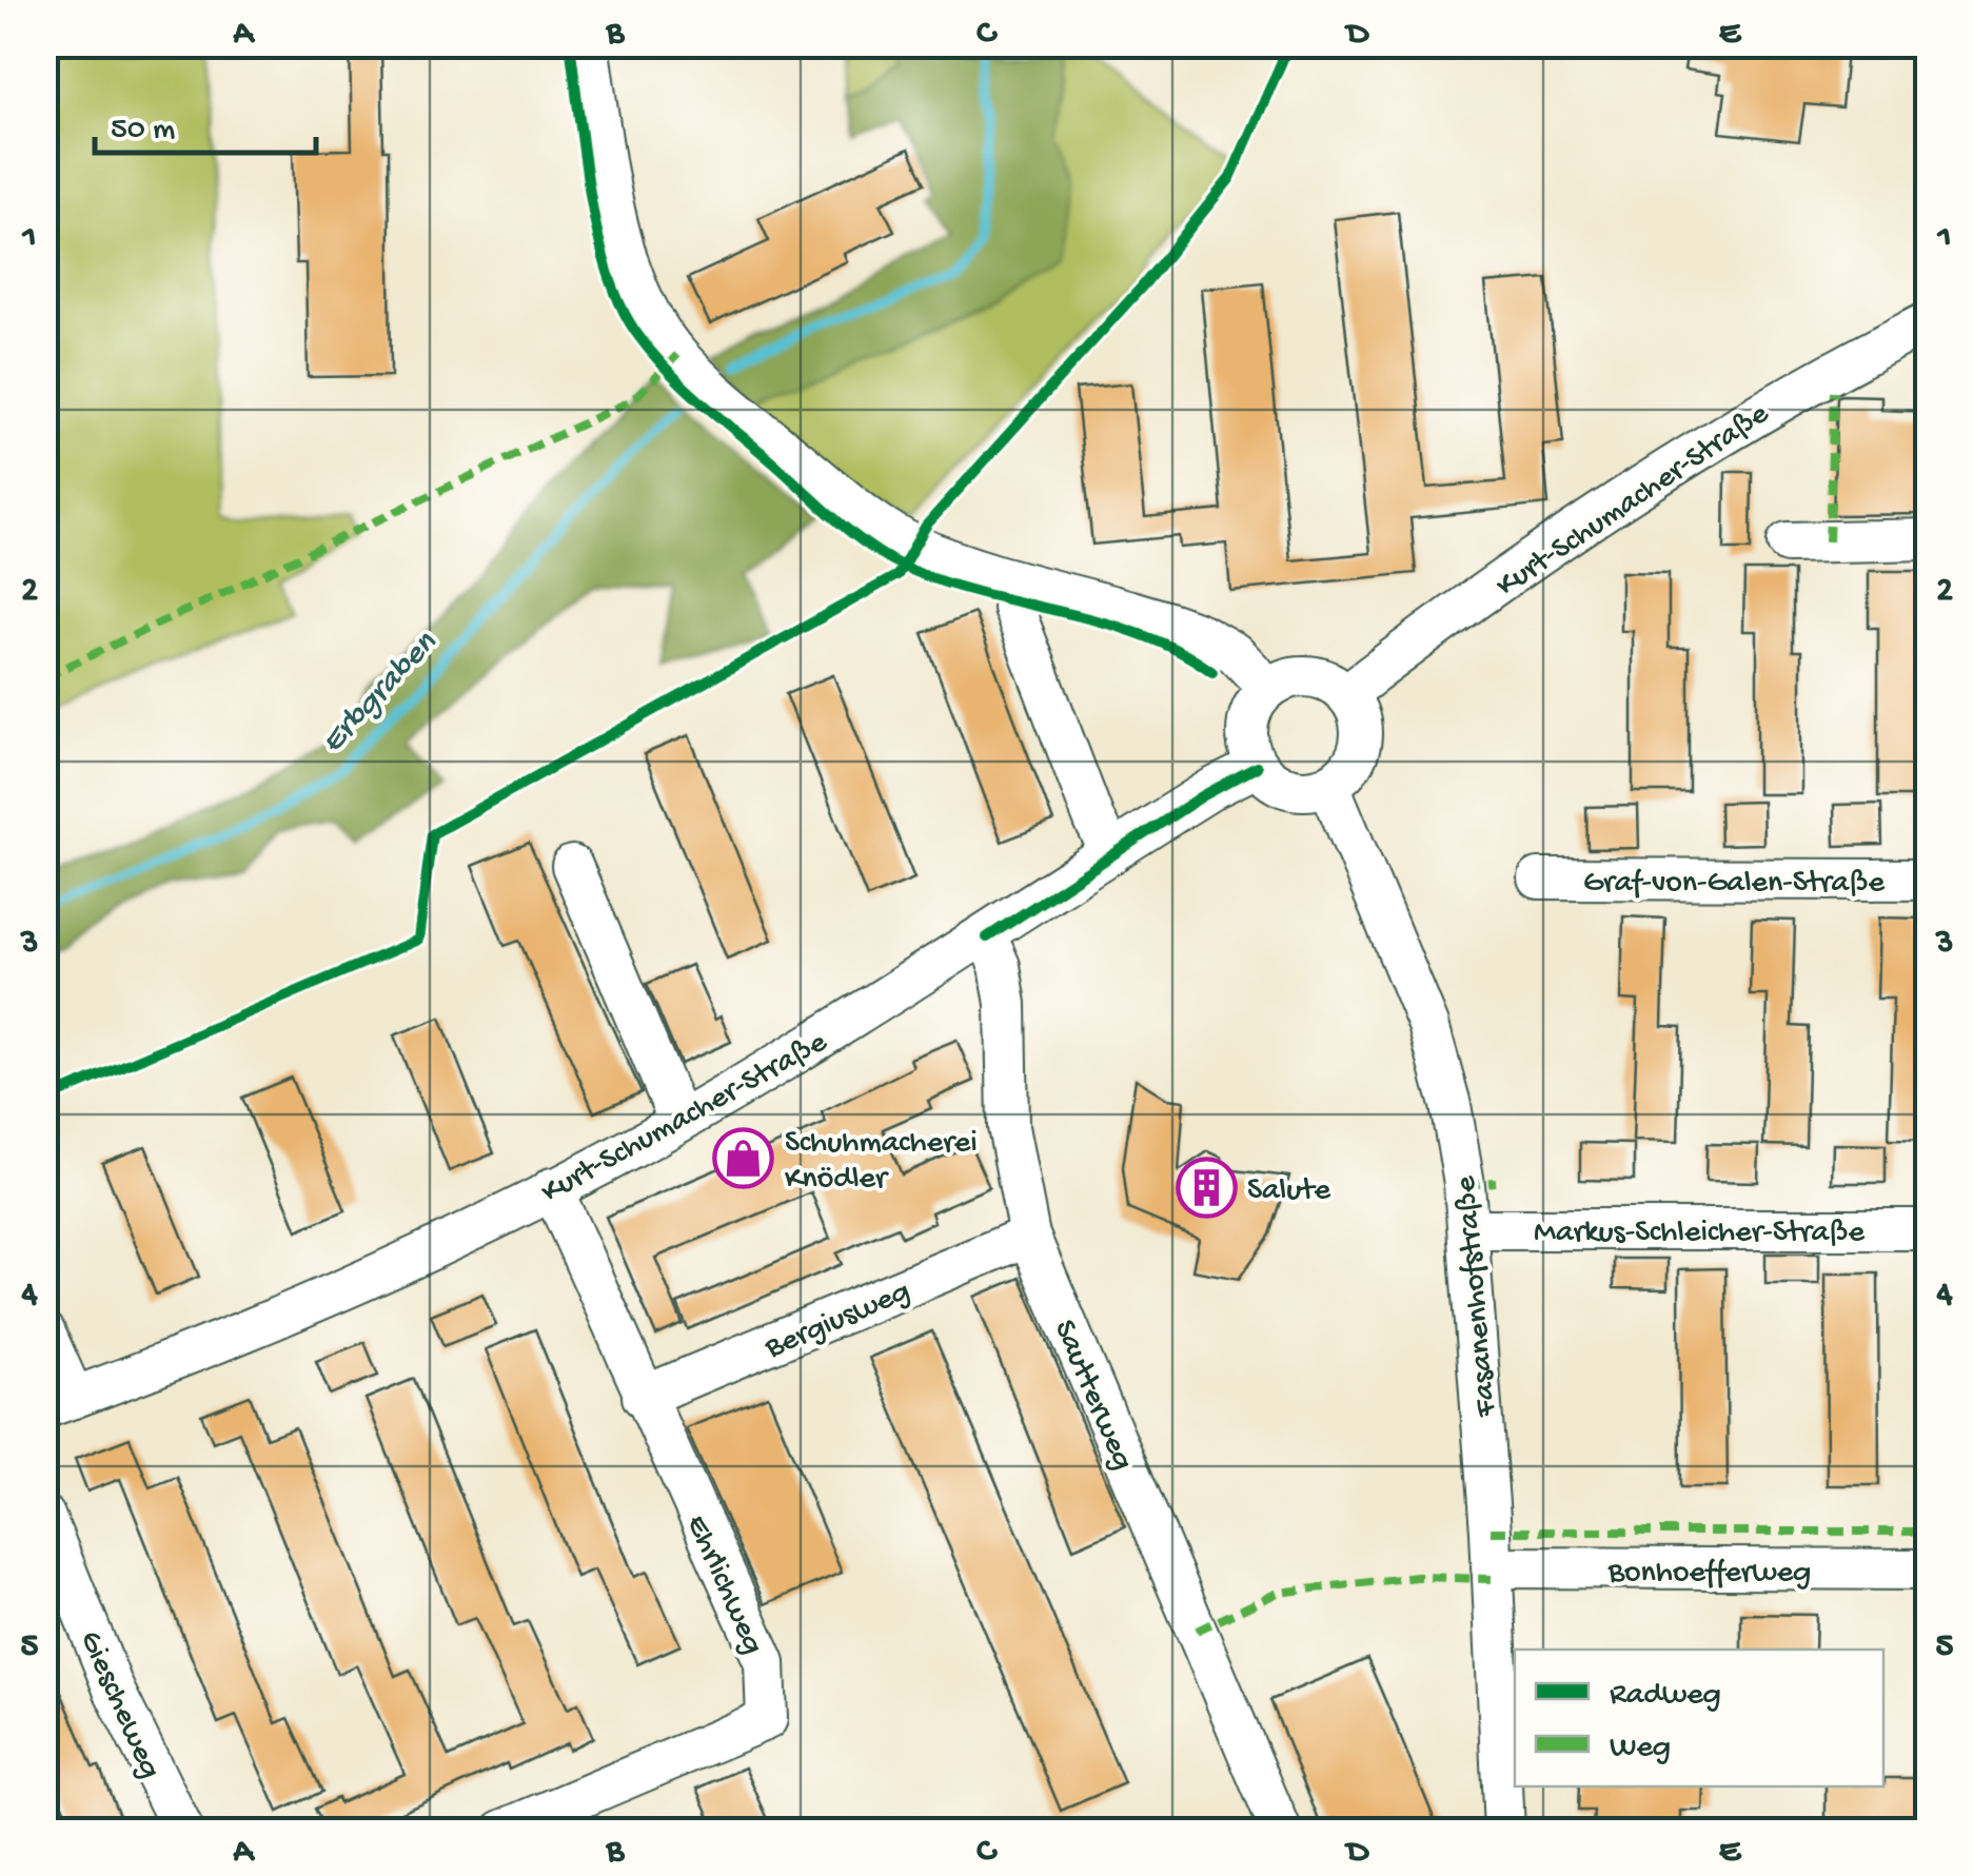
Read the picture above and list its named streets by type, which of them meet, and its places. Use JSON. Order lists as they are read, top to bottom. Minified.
{"streets":{"street":["Kurt-Schumacher-Straße","Graf-von-Galen-Straße","Markus-Schleicher-Straße","Fasanenhofstraße","Bergiusweg","Sautterweg","Bonhoefferweg","Ehrlichweg","Giescheweg"]},"crossings":[["Kurt-Schumacher-Straße","Fasanenhofstraße"],["Kurt-Schumacher-Straße","Sautterweg"],["Kurt-Schumacher-Straße","Ehrlichweg"],["Markus-Schleicher-Straße","Fasanenhofstraße"],["Fasanenhofstraße","Bonhoefferweg"],["Bergiusweg","Sautterweg"],["Bergiusweg","Ehrlichweg"]],"water":["Erbgraben"],"places":{"shop":["Schuhmacherei Knödler"],"building":["Salute"]},"legend":["Radweg","Weg"],"scale_bar":"50 m","grid":{"columns":["A","B","C","D","E"],"rows":["1","2","3","4","5"]}}
